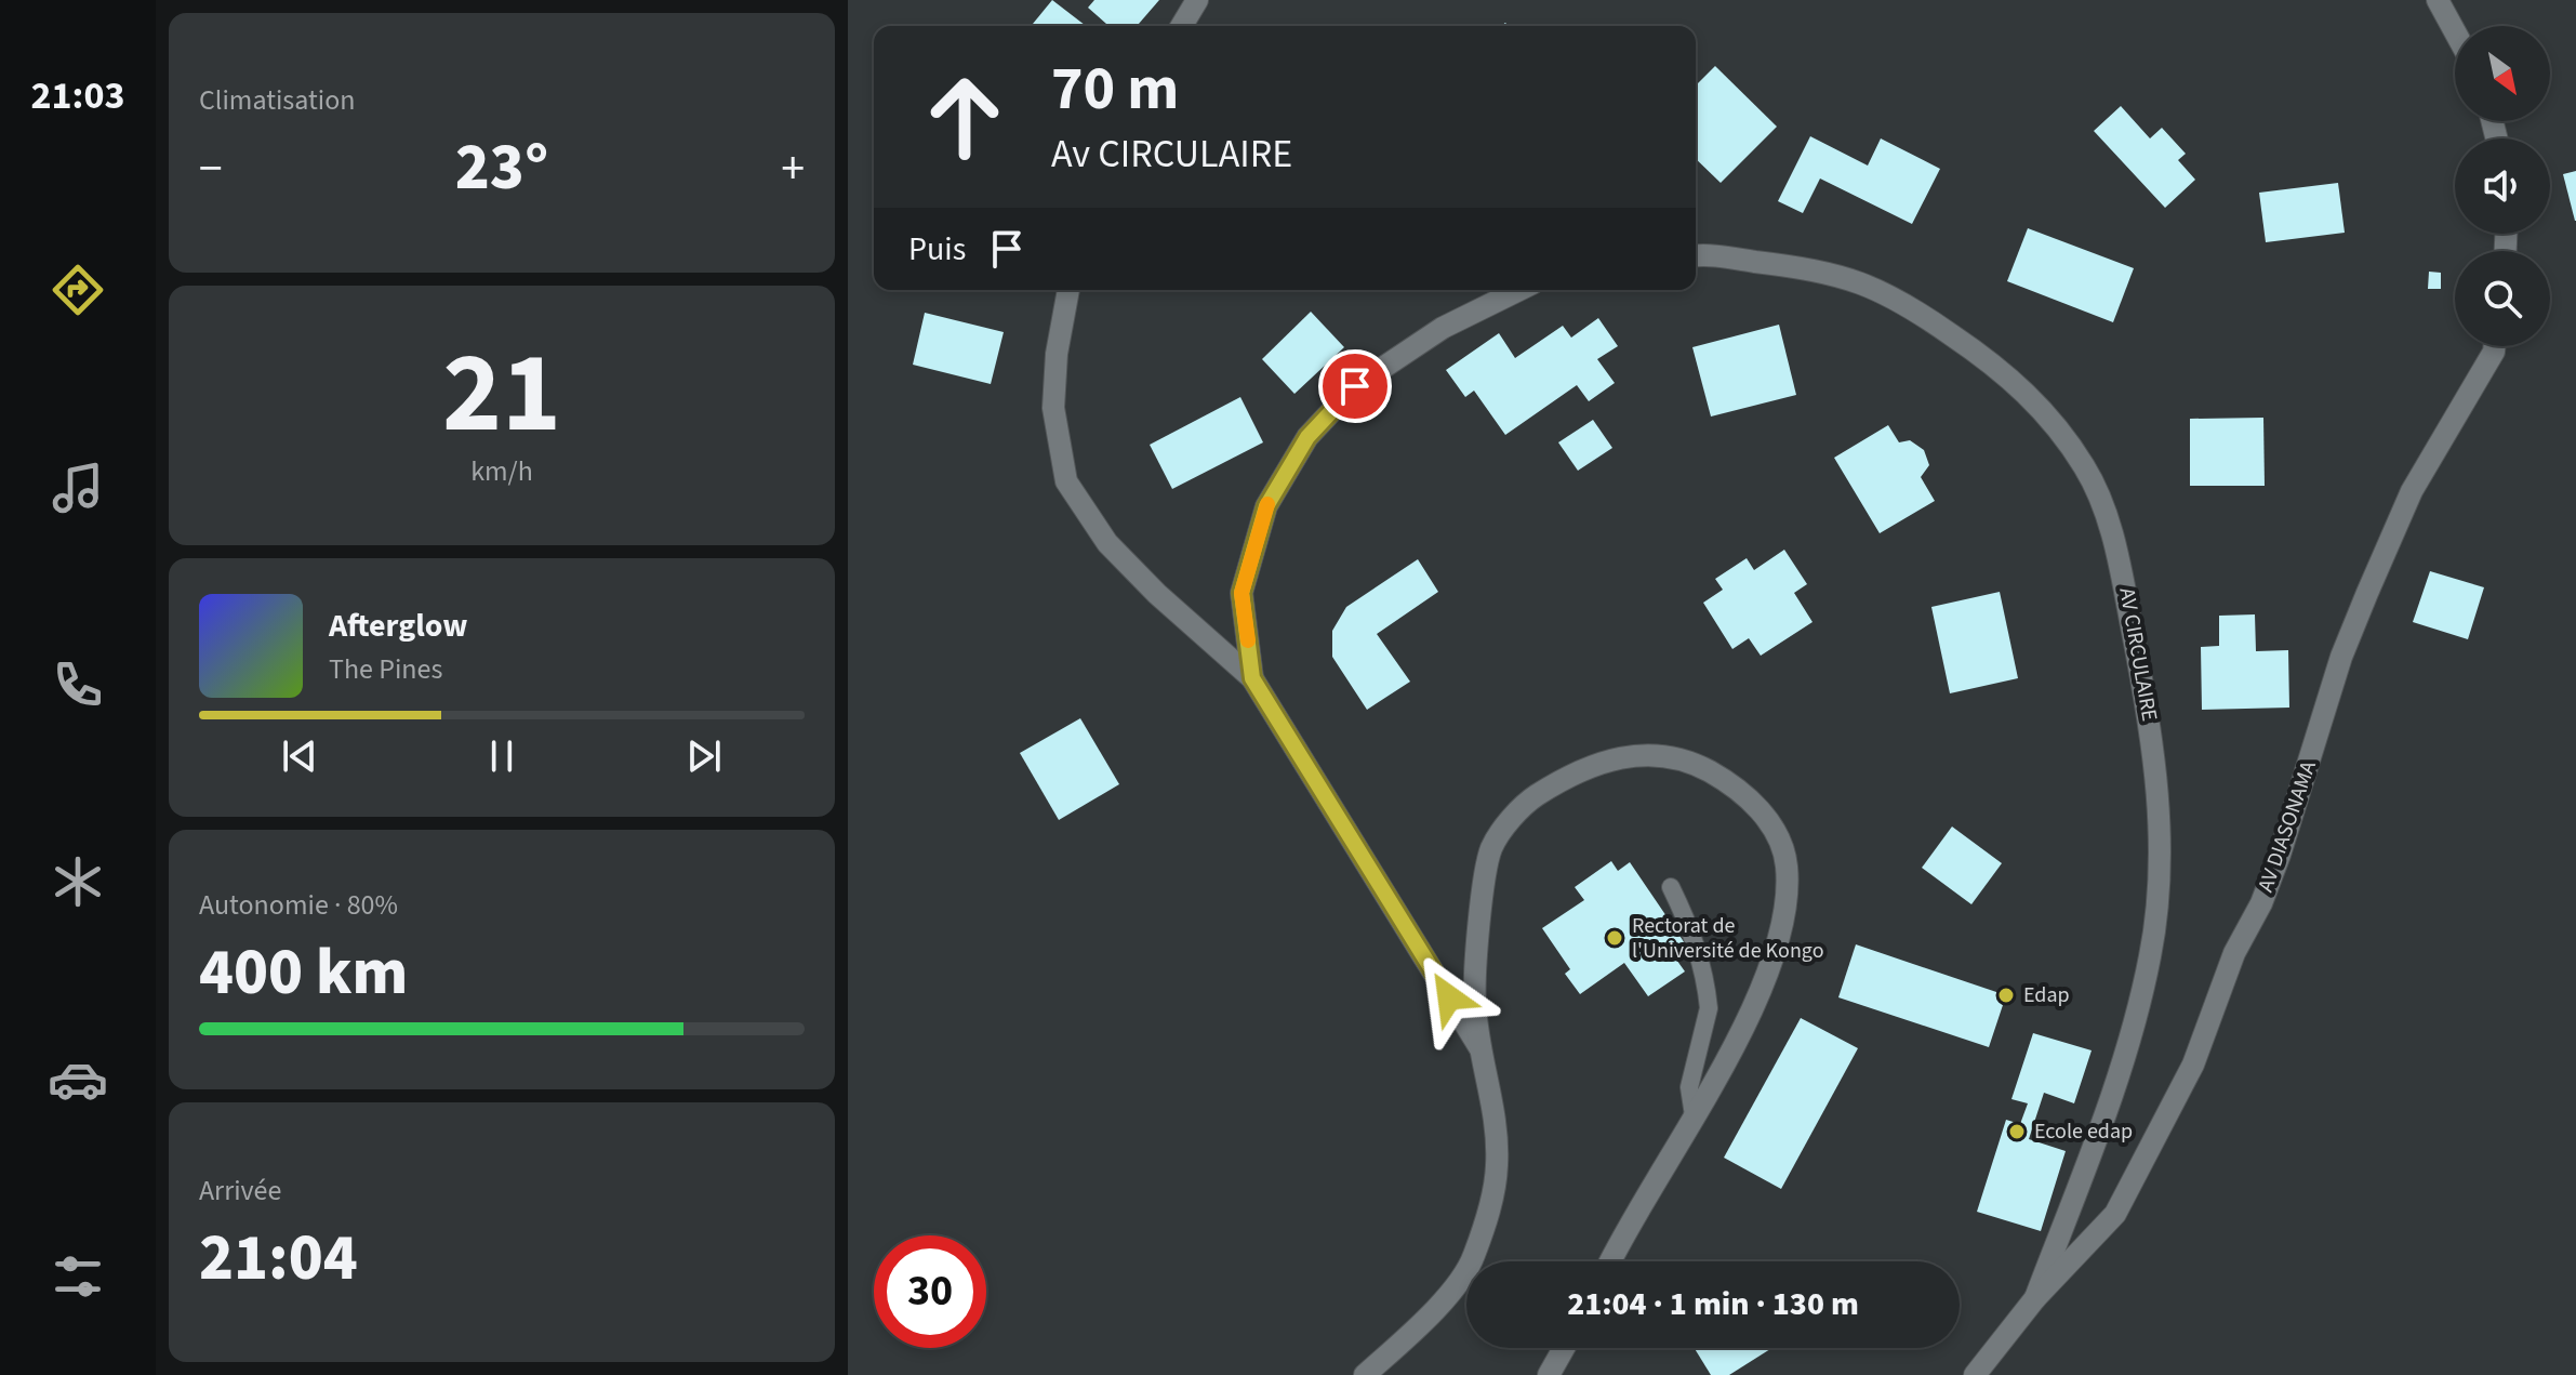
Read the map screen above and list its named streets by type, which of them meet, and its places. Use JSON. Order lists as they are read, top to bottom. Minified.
{"streets":{"street":["AV CIRCULAIRE","AV DIASONAMA"]},"crossings":[["AV CIRCULAIRE","AV DIASONAMA"]],"places":["Rectorat de l'Université de Kongo","Edap","Ecole edap"],"north":"bottom right","page":{"tabs":"21:03","tile":["Climatisation",["21","km/h"],["Autonomie · 80%","400 km"],["Arrivée","21:04"]],"turn":["70 m","Av CIRCULAIRE"],"heat":["−","23°","+"],"then":"Puis","song":["Afterglow","The Pines"],"limit":"30","trip":"21:04 · 1 min · 130 m"}}
